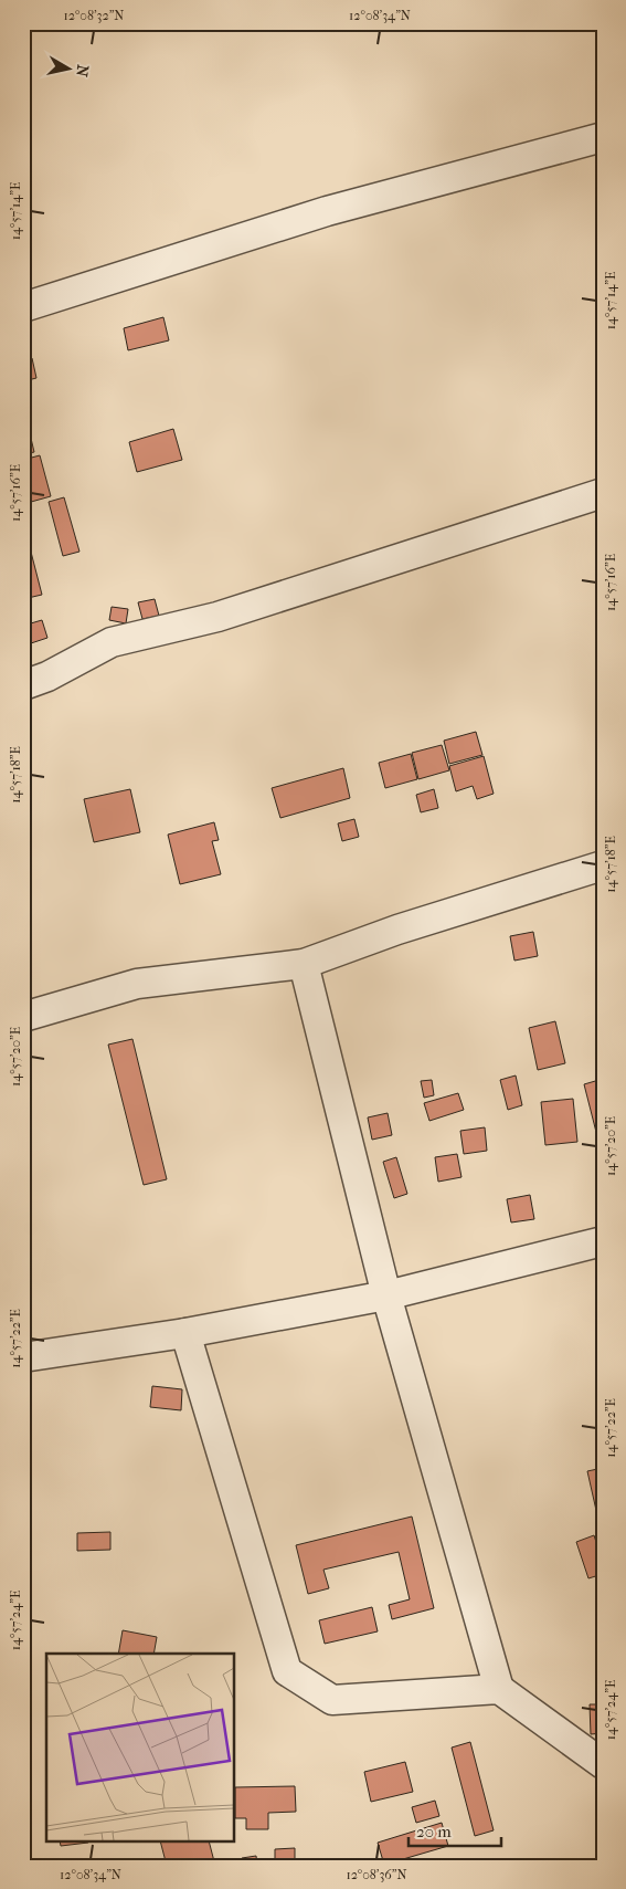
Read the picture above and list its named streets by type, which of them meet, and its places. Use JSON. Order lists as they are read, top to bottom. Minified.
{"scale_bar":"20 m","north":"right","coordinates":["12°08'32\"N","12°08'34\"N","14°57'14\"E","14°57'16\"E","14°57'18\"E","14°57'20\"E","14°57'22\"E","14°57'24\"E","12°08'36\"N"]}
